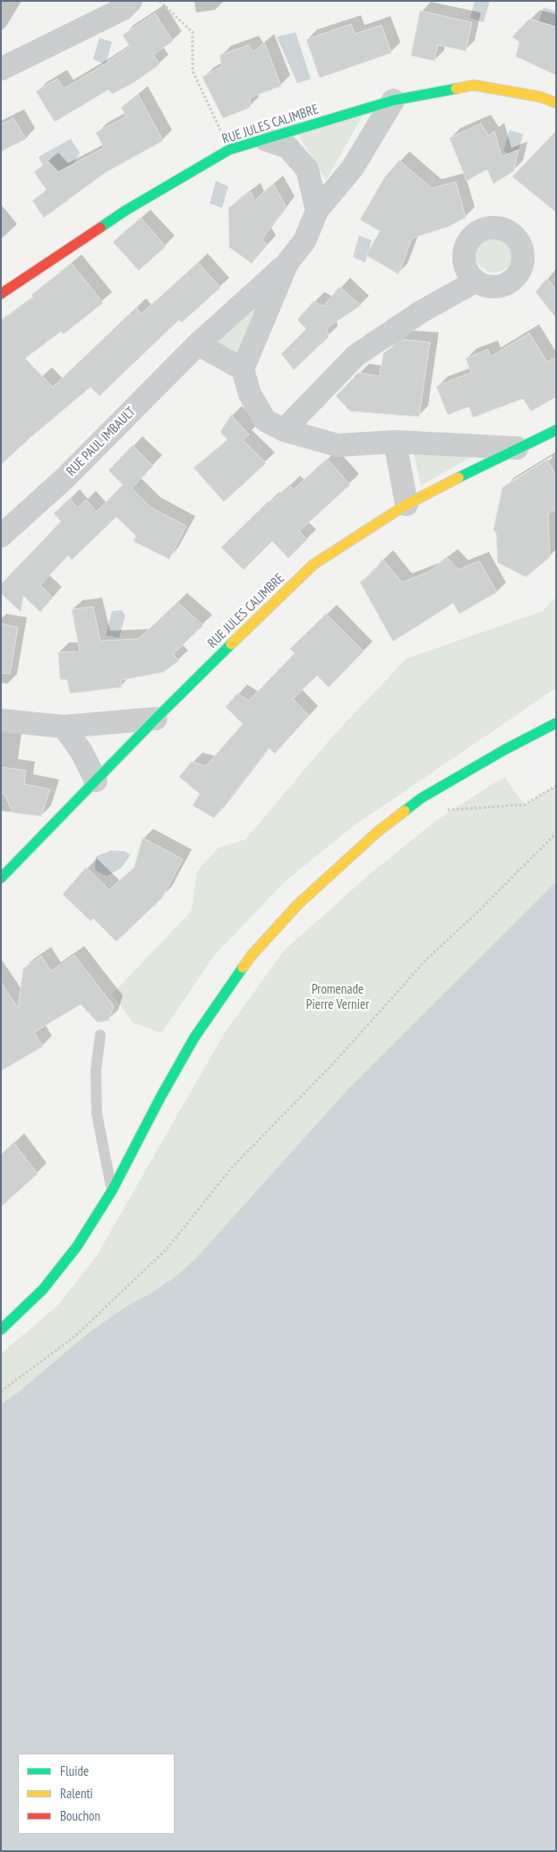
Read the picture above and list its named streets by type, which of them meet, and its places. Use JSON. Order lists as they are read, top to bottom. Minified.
{"streets":{"street":["RUE JULES CALIMBRE","RUE PAUL IMBAULT"]},"crossings":[["RUE JULES CALIMBRE","RUE PAUL IMBAULT"]],"parks":["Promenade Pierre Vernier"],"legend":["Fluide","Ralenti","Bouchon"]}
